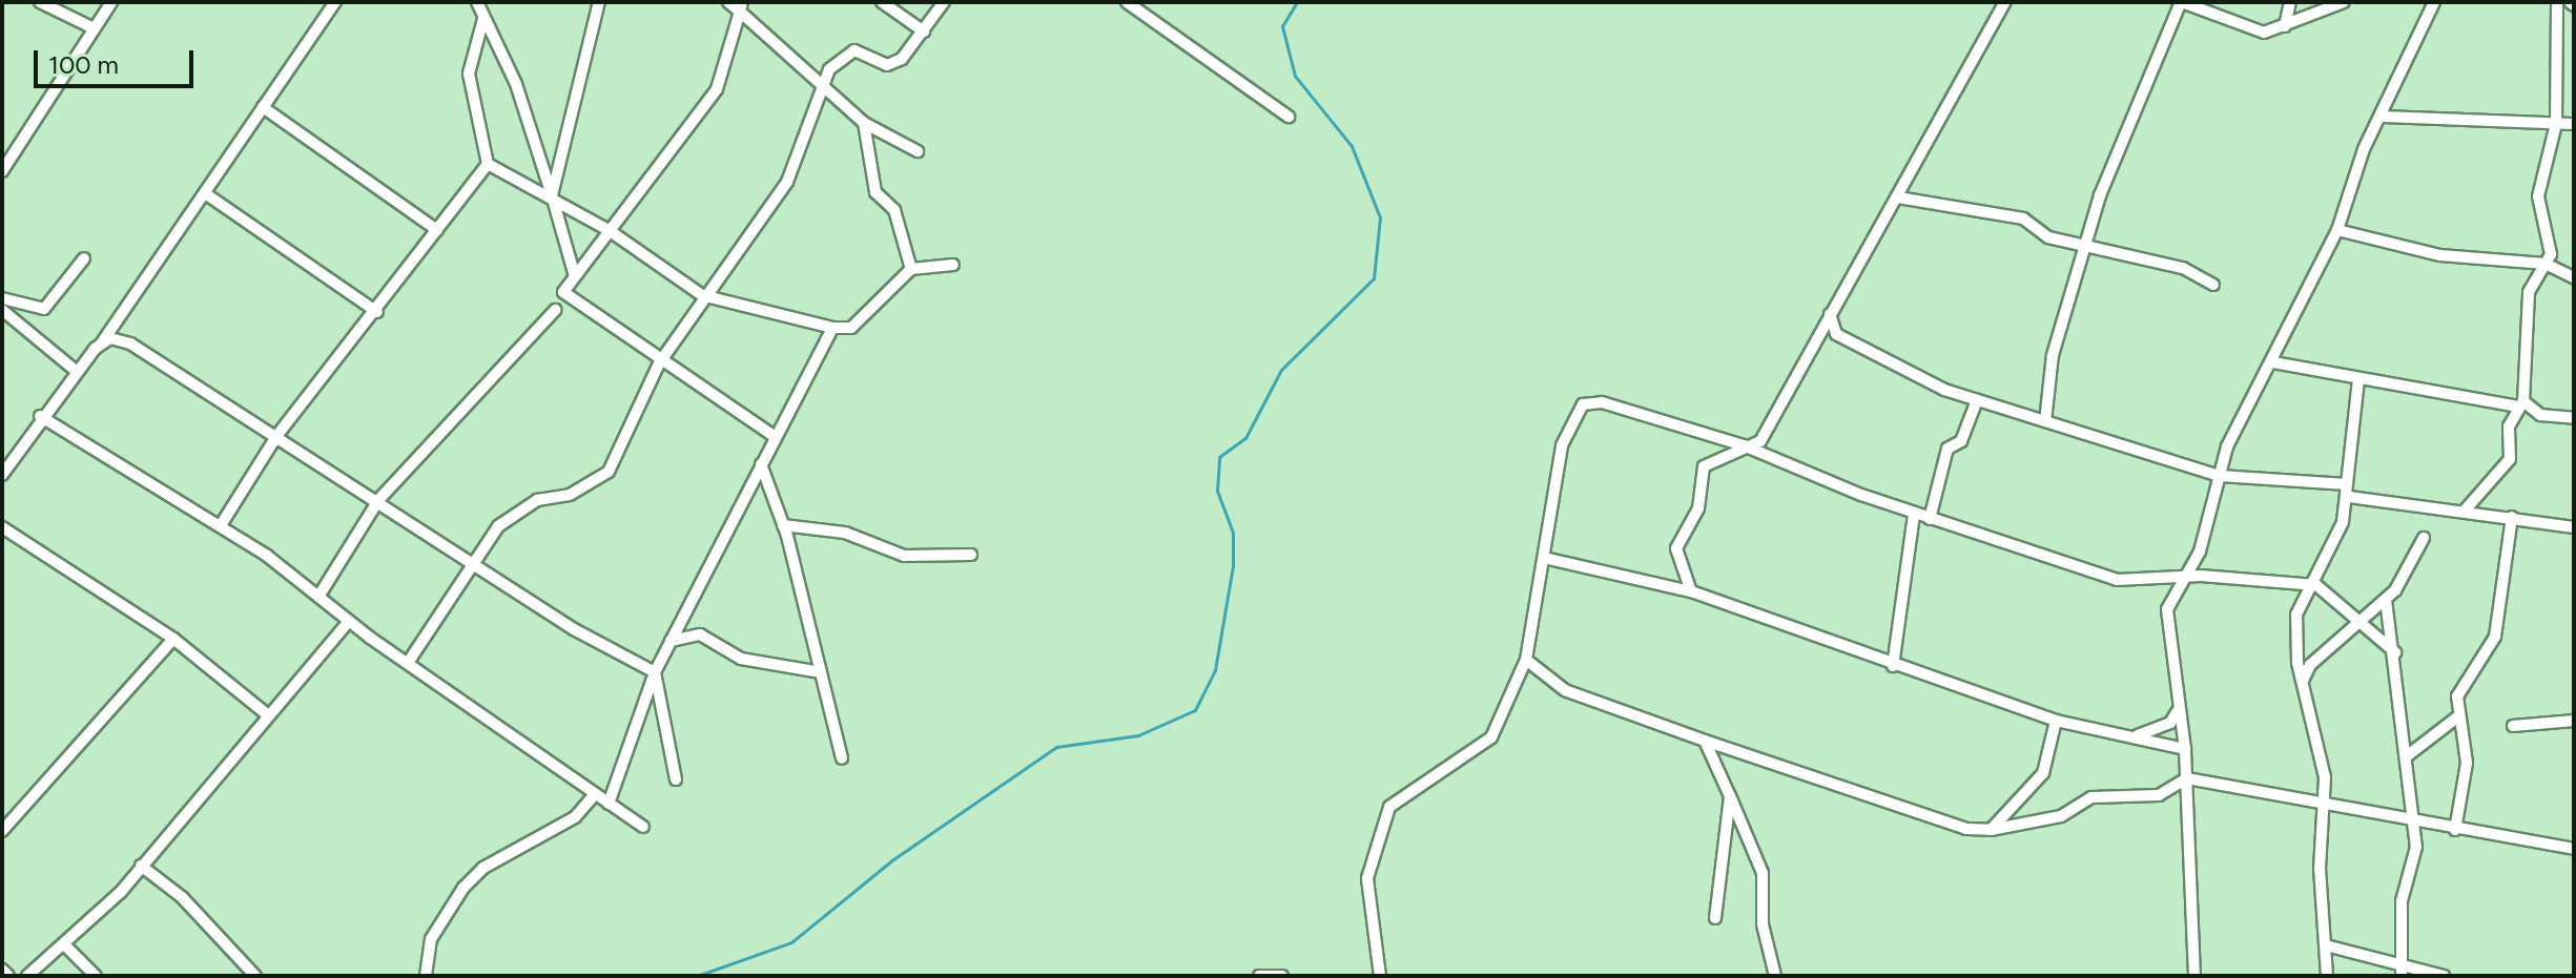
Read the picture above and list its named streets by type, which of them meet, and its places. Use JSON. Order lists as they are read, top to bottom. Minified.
{"scale_bar":"100 m"}
